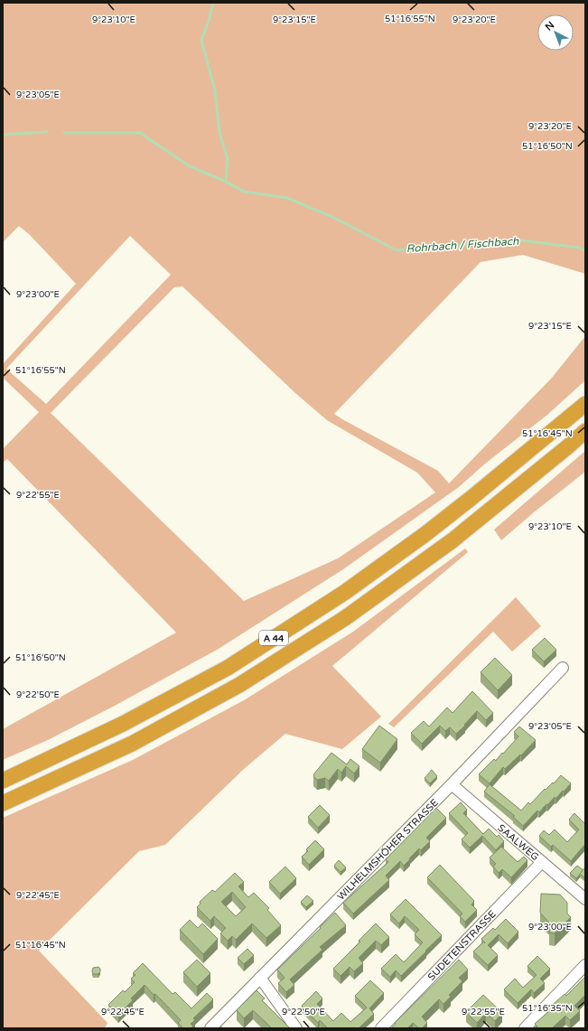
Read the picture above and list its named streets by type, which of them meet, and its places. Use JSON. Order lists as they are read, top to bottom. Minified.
{"streets":{"highway":["A 44"],"street":["SAALWEG","WILHELMSHÖHER STRASSE","SUDETENSTRASSE"]},"crossings":[["SAALWEG","WILHELMSHÖHER STRASSE"],["SAALWEG","SUDETENSTRASSE"]],"water":["Rohrbach / Fischbach"],"north":"top left","coordinates":["51°16'55\"N","9°23'10\"E","9°23'15\"E","9°23'20\"E","9°23'05\"E","51°16'50\"N","9°23'00\"E","51°16'45\"N","9°22'55\"E","9°22'50\"E","9°22'45\"E","51°16'35\"N"]}
